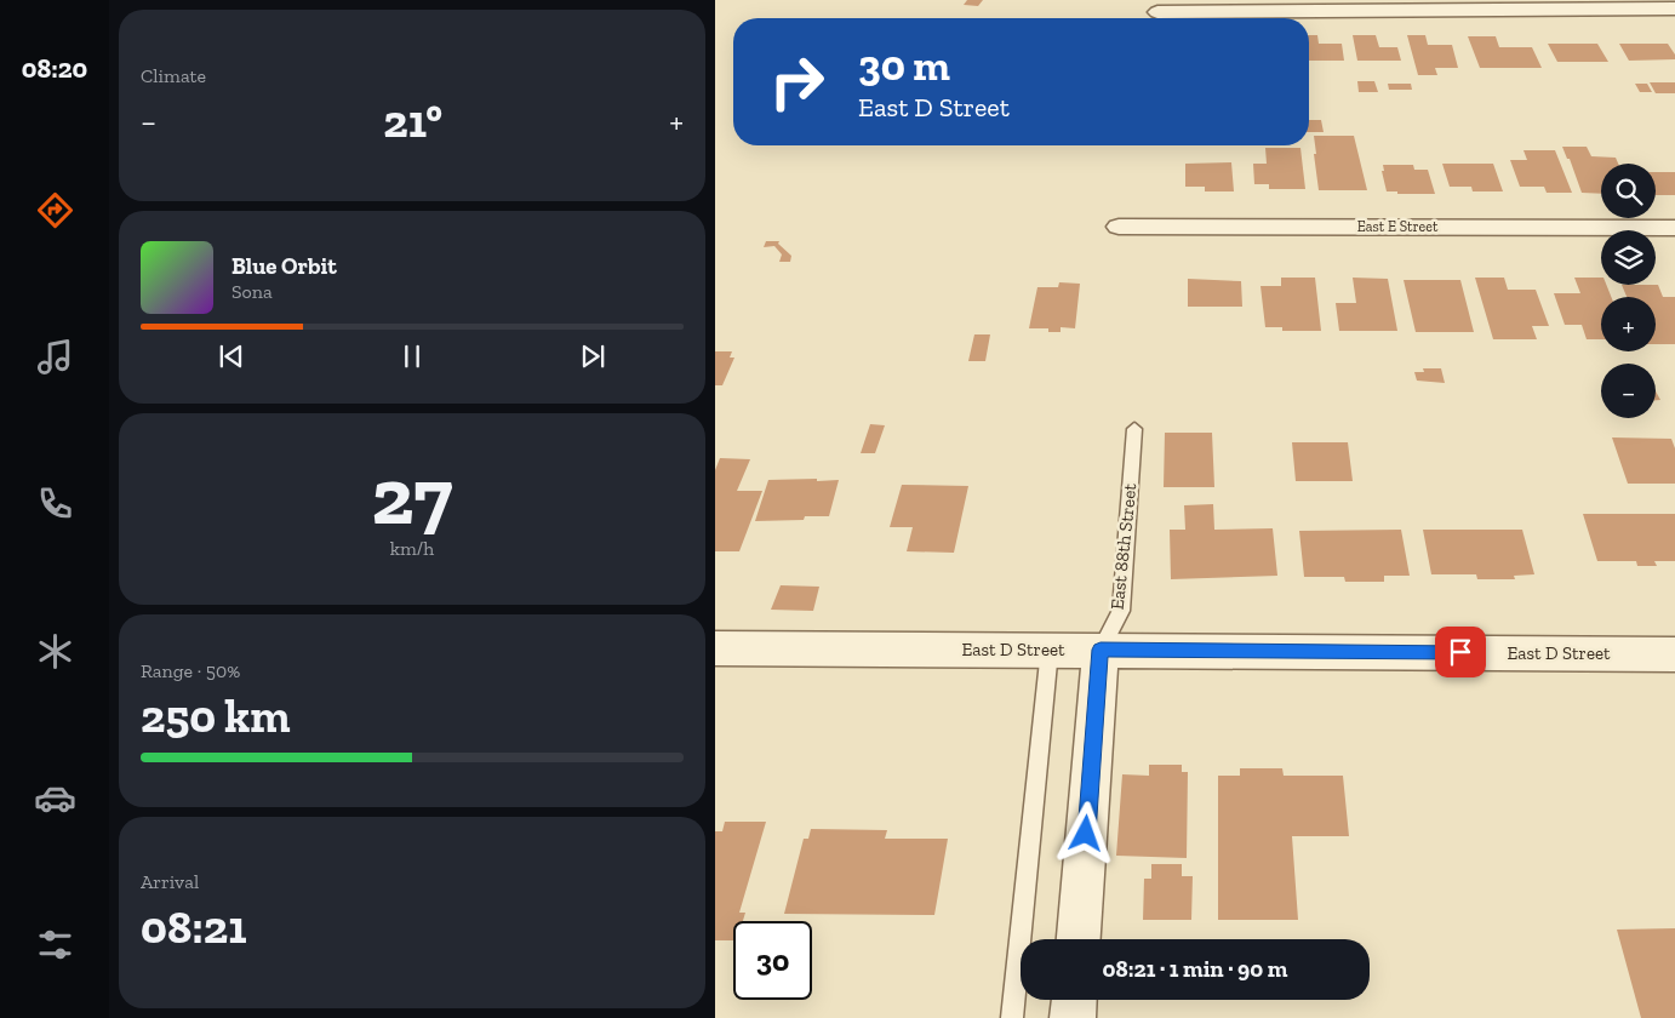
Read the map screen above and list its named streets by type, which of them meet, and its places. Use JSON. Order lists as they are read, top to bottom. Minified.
{"streets":{"street":["East E Street","East 88th Street","East D Street"]},"crossings":[["East 88th Street","East D Street"]],"page":{"tabs":"08:20","tile":["Climate",["27","km/h"],["Range · 50%","250 km"],["Arrival","08:21"]],"turn":["30 m","East D Street"],"heat":["−","21°","+"],"map_buttons":["+","−"],"song":["Blue Orbit","Sona"],"limit":"30","trip":"08:21 · 1 min · 90 m"}}
